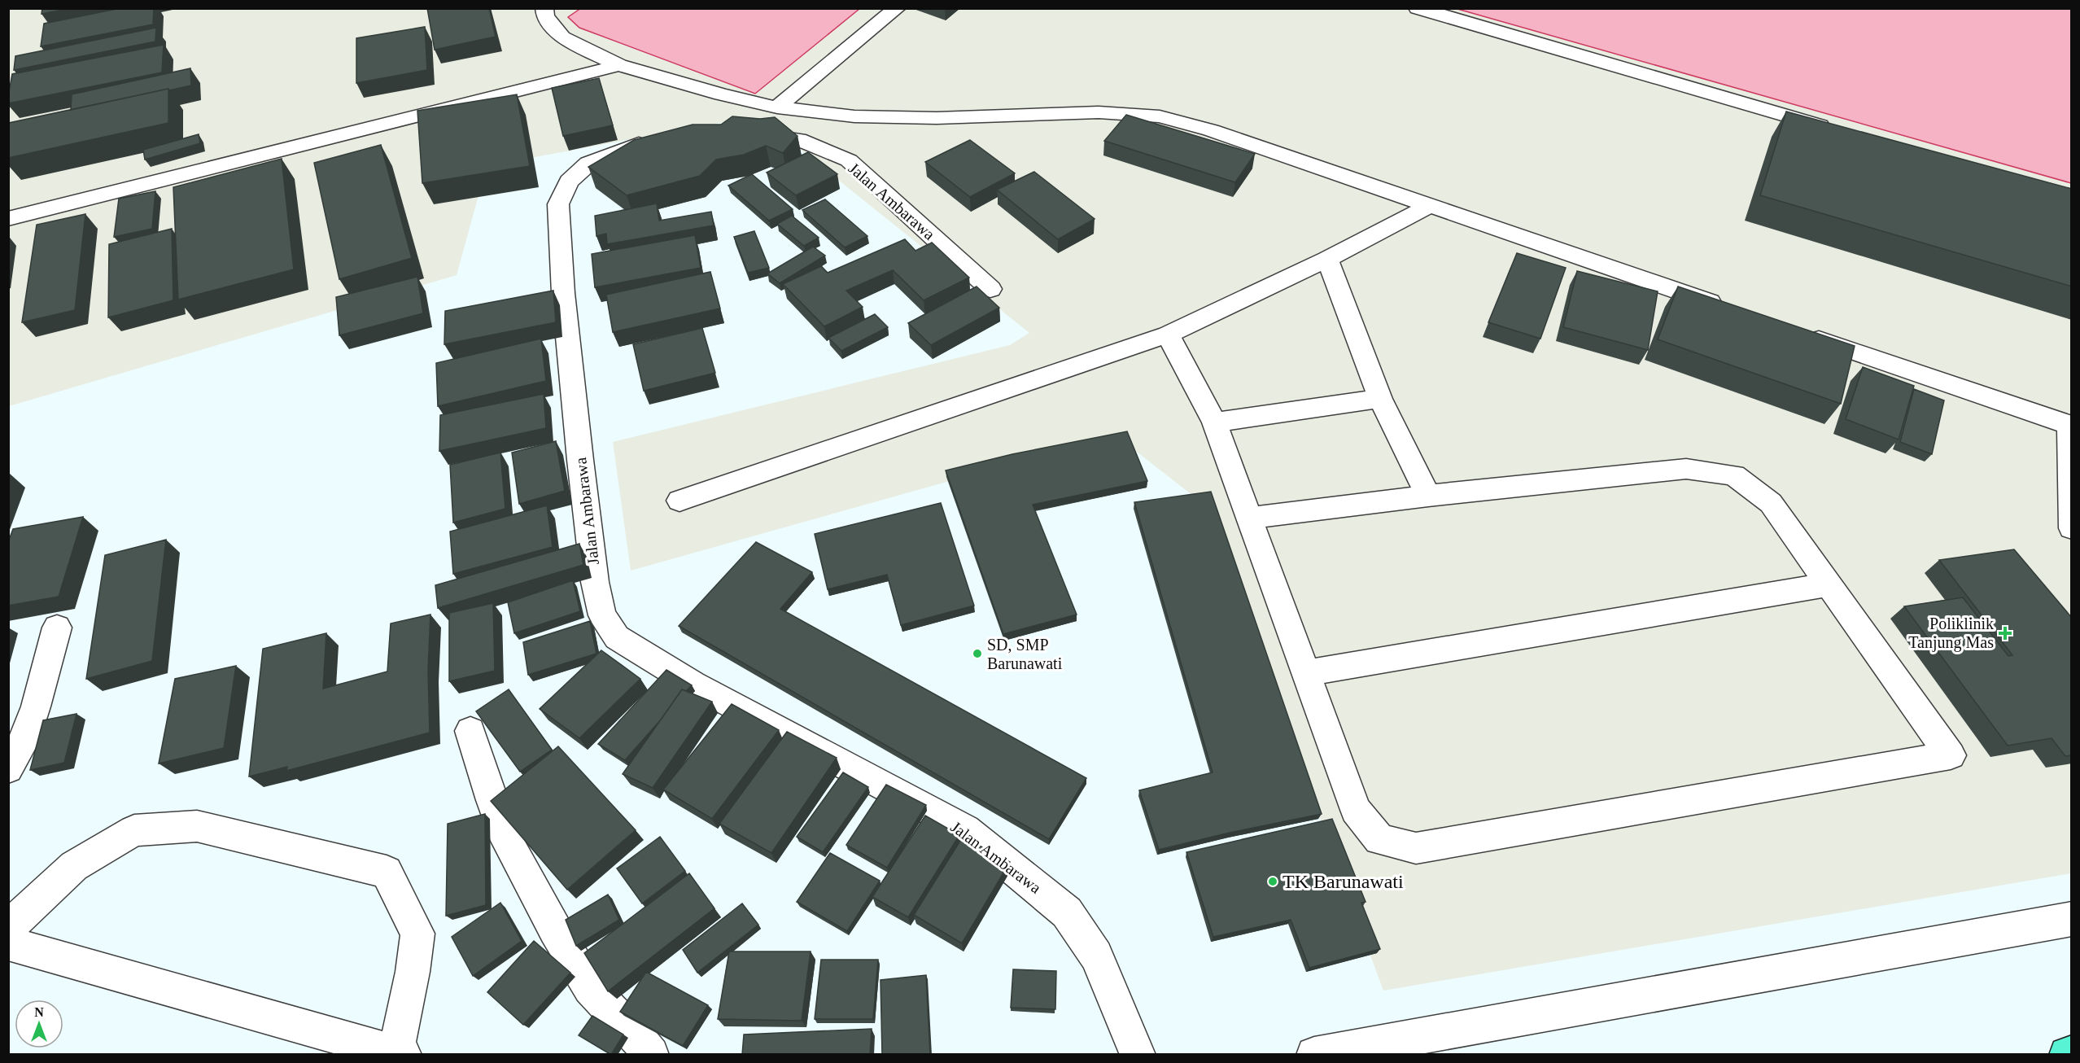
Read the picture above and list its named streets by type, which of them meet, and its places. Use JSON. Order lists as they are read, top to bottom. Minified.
{"streets":{"street":["Jalan Ambarawa"]},"places":{"health":["Poliklinik Tanjung Mas"],"other":["SD, SMP Barunawati","TK Barunawati"]},"north":"top"}
